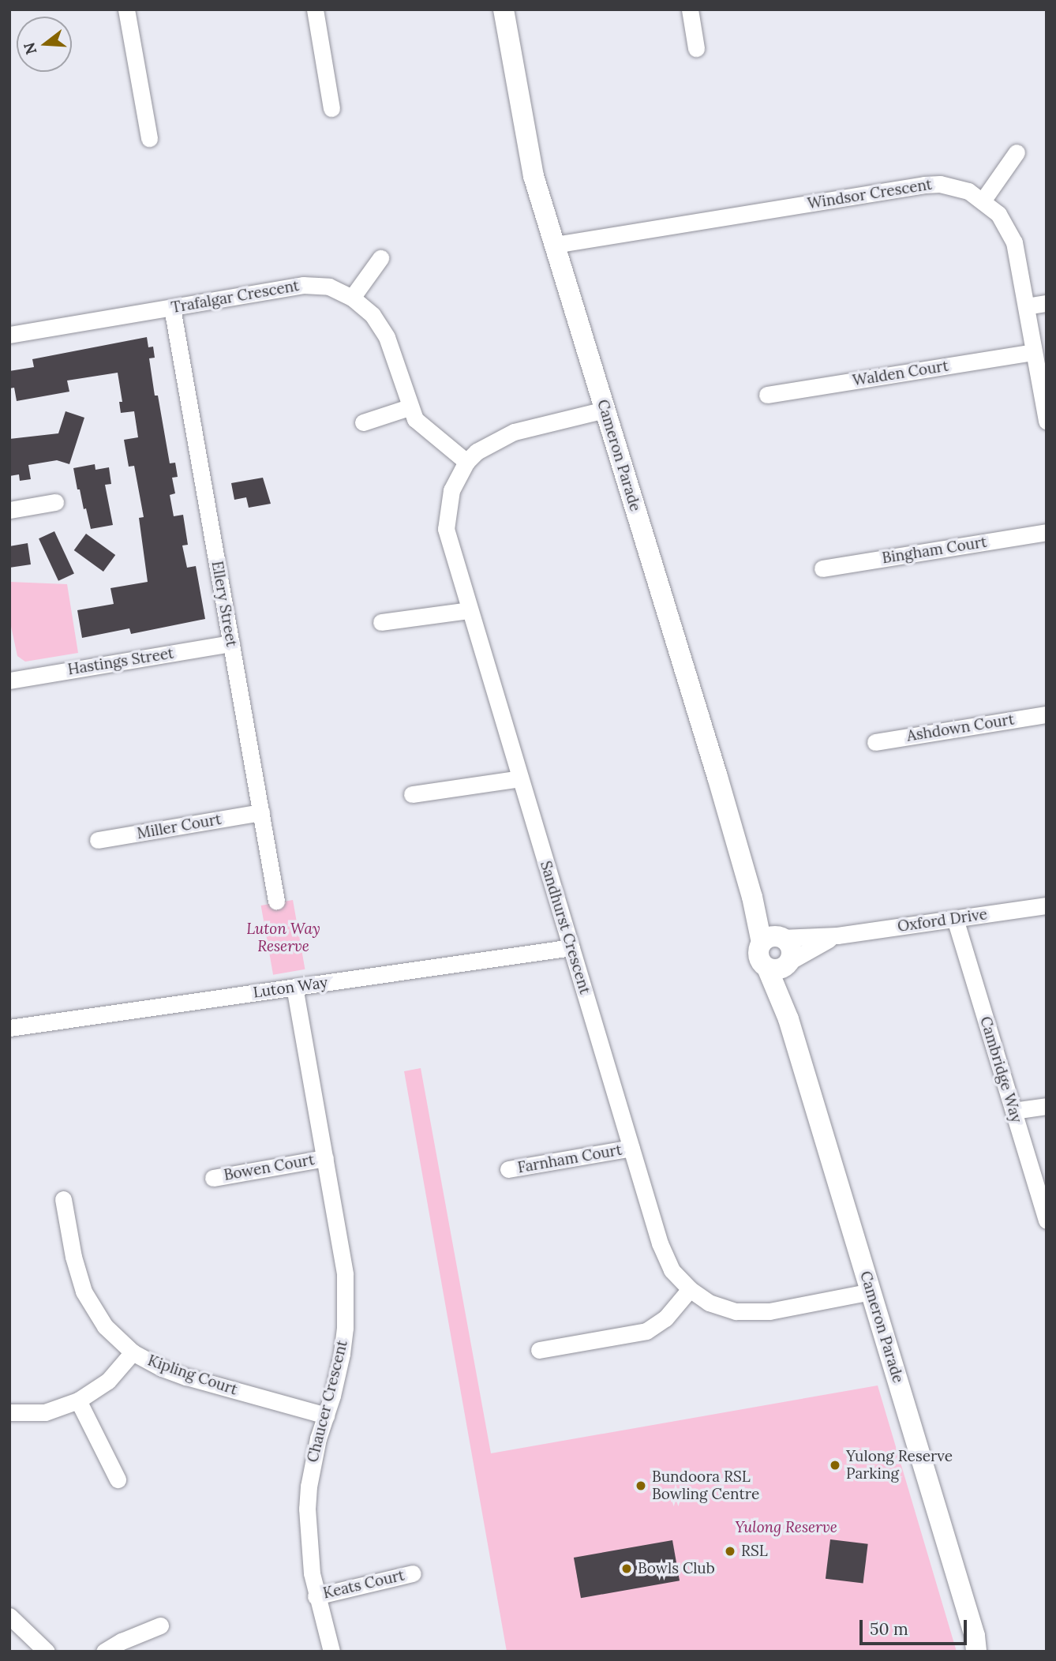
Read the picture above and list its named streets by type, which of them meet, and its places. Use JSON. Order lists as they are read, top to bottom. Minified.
{"streets":{"street":["Windsor Crescent","Trafalgar Crescent","Walden Court","Cameron Parade","Bingham Court","Ellery Street","Hastings Street","Ashdown Court","Miller Court","Oxford Drive","Sandhurst Crescent","Luton Way","Cambridge Way","Farnham Court","Bowen Court","Kipling Court","Chaucer Crescent","Keats Court"]},"crossings":[["Windsor Crescent","Walden Court"],["Windsor Crescent","Cameron Parade"],["Trafalgar Crescent","Ellery Street"],["Trafalgar Crescent","Sandhurst Crescent"],["Cameron Parade","Oxford Drive"],["Cameron Parade","Sandhurst Crescent"],["Ellery Street","Hastings Street"],["Ellery Street","Miller Court"],["Oxford Drive","Cambridge Way"],["Sandhurst Crescent","Luton Way"],["Sandhurst Crescent","Farnham Court"],["Luton Way","Chaucer Crescent"],["Bowen Court","Chaucer Crescent"],["Kipling Court","Chaucer Crescent"],["Chaucer Crescent","Keats Court"]],"parks":["Luton Way Reserve","Yulong Reserve"],"places":["Yulong Reserve Parking","Bundoora RSL Bowling Centre","RSL","Bowls Club"],"scale_bar":"50 m","north":"left"}
